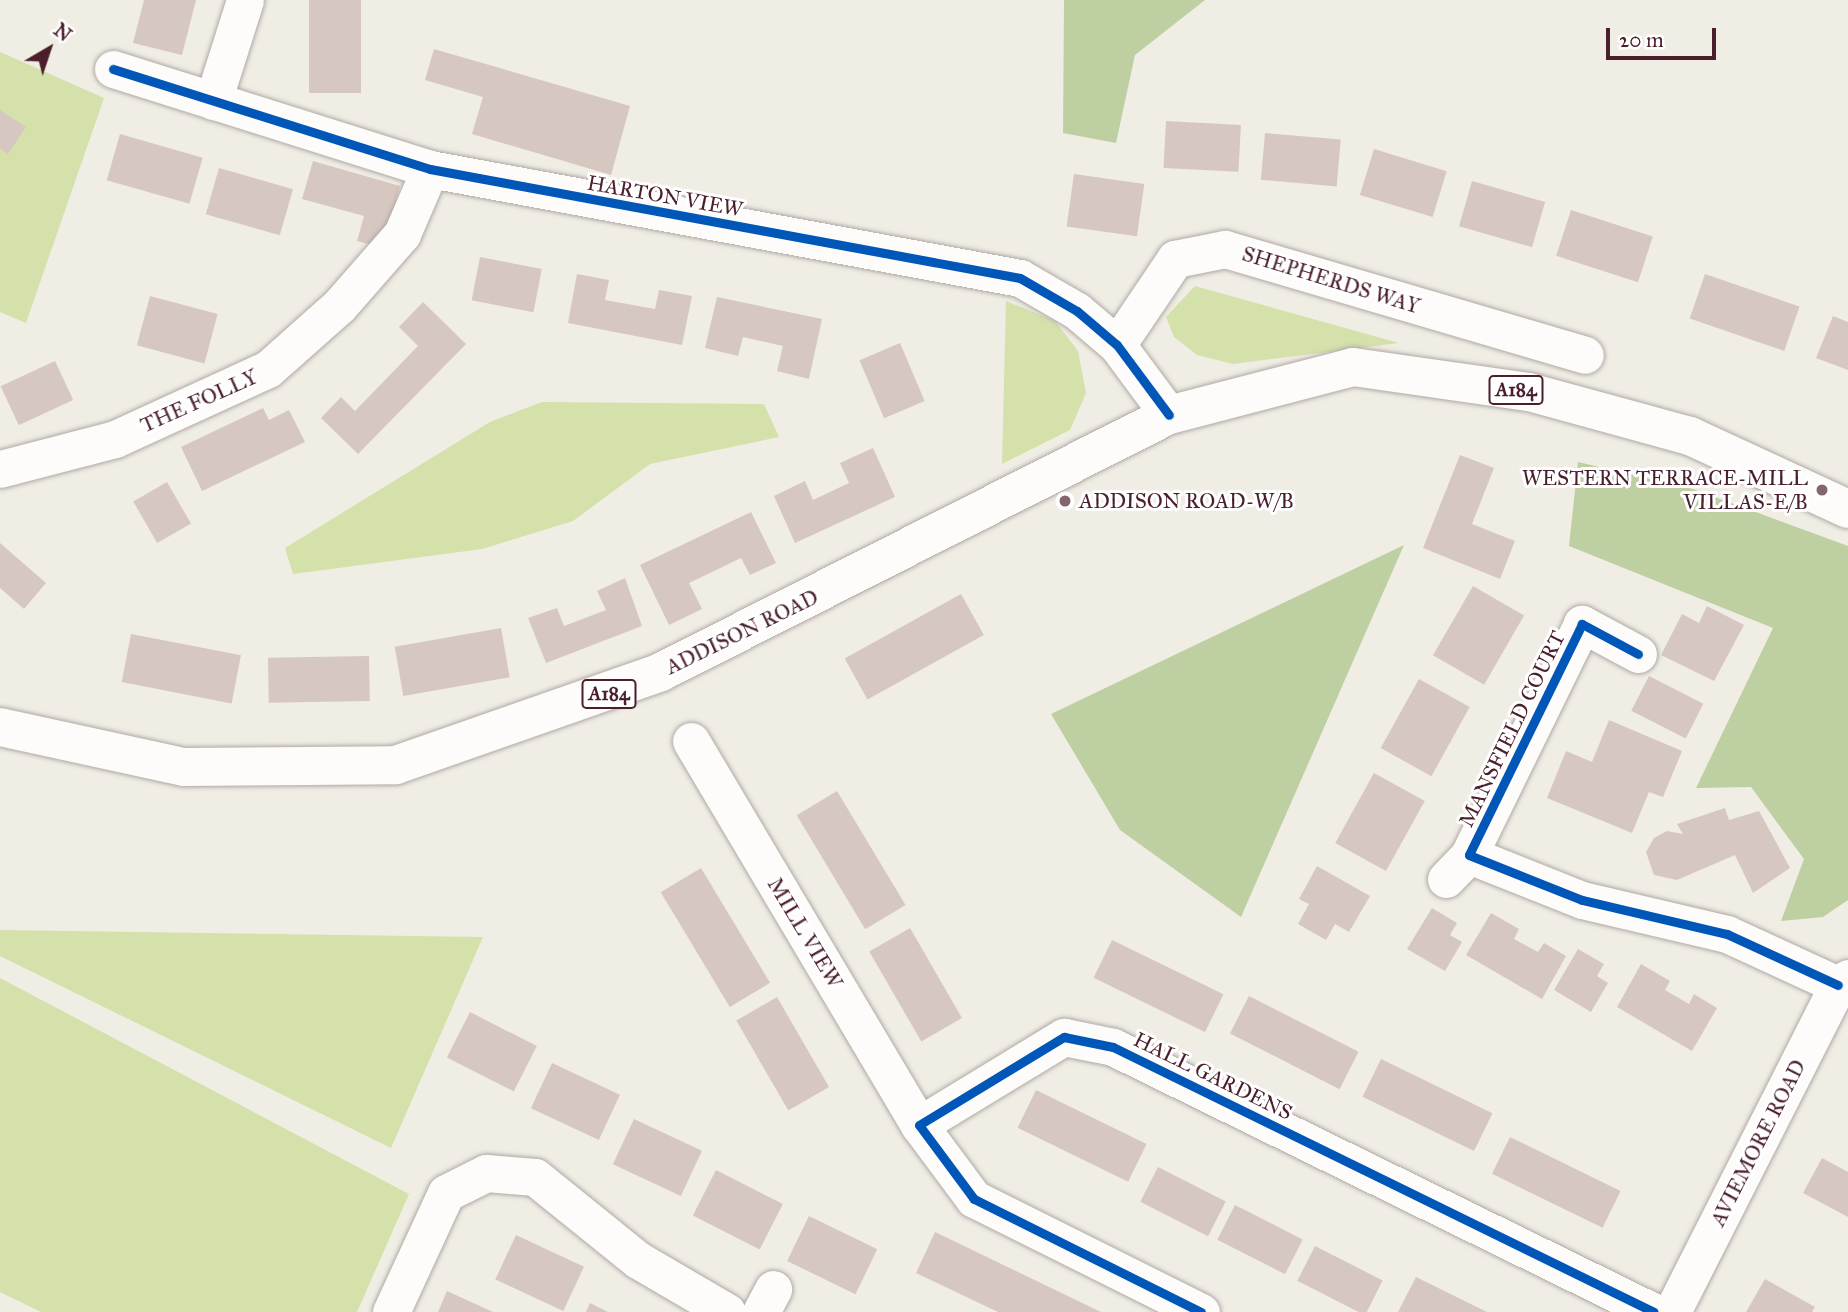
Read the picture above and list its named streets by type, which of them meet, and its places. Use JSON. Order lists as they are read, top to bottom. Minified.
{"streets":{"main road":["A184","ADDISON ROAD"],"street":["HARTON VIEW","SHEPHERDS WAY","THE FOLLY","MANSFIELD COURT","MILL VIEW","HALL GARDENS","AVIEMORE ROAD"]},"crossings":[["HARTON VIEW","SHEPHERDS WAY"],["HARTON VIEW","A184"],["HARTON VIEW","THE FOLLY"],["HARTON VIEW","ADDISON ROAD"],["A184","ADDISON ROAD"],["MANSFIELD COURT","AVIEMORE ROAD"],["MILL VIEW","HALL GARDENS"]],"places":["WESTERN TERRACE-MILL VILLAS-E/B","ADDISON ROAD-W/B"],"scale_bar":"20 m","north":"top right"}
